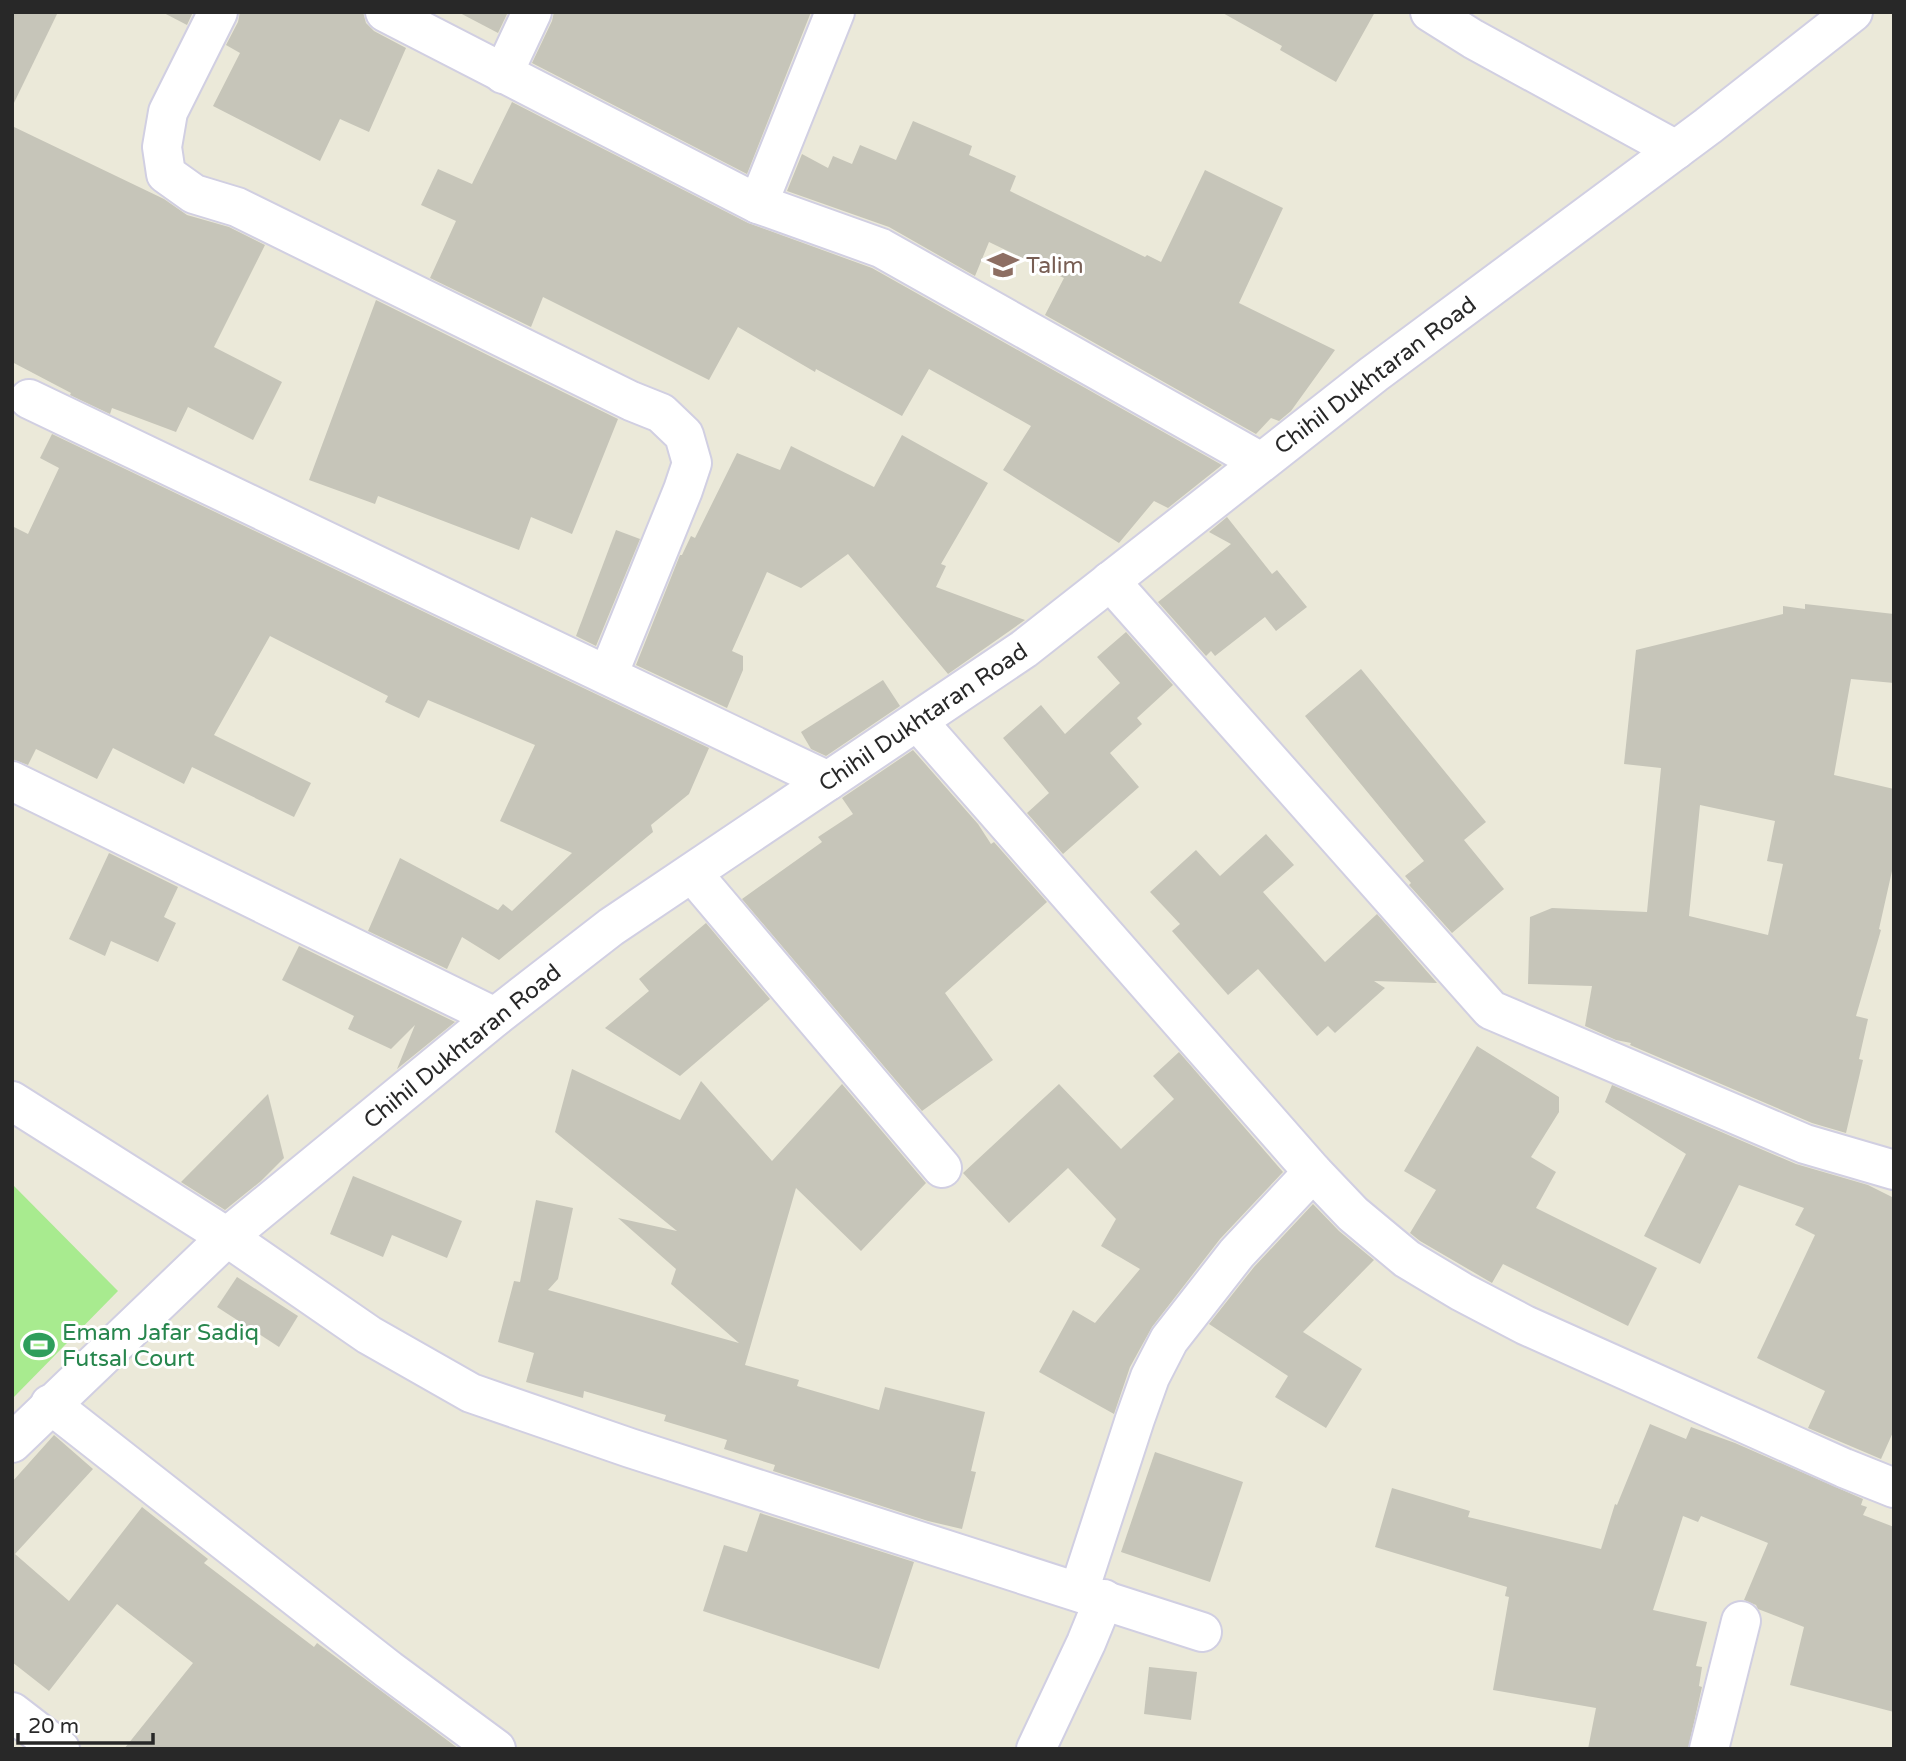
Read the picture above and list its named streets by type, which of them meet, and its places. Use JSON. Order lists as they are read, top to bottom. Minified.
{"streets":{"street":["Chihil Dukhtaran Road"]},"places":{"school or university":["Talim"],"sports":["Emam Jafar Sadiq Futsal Court"]},"scale_bar":"20 m"}
